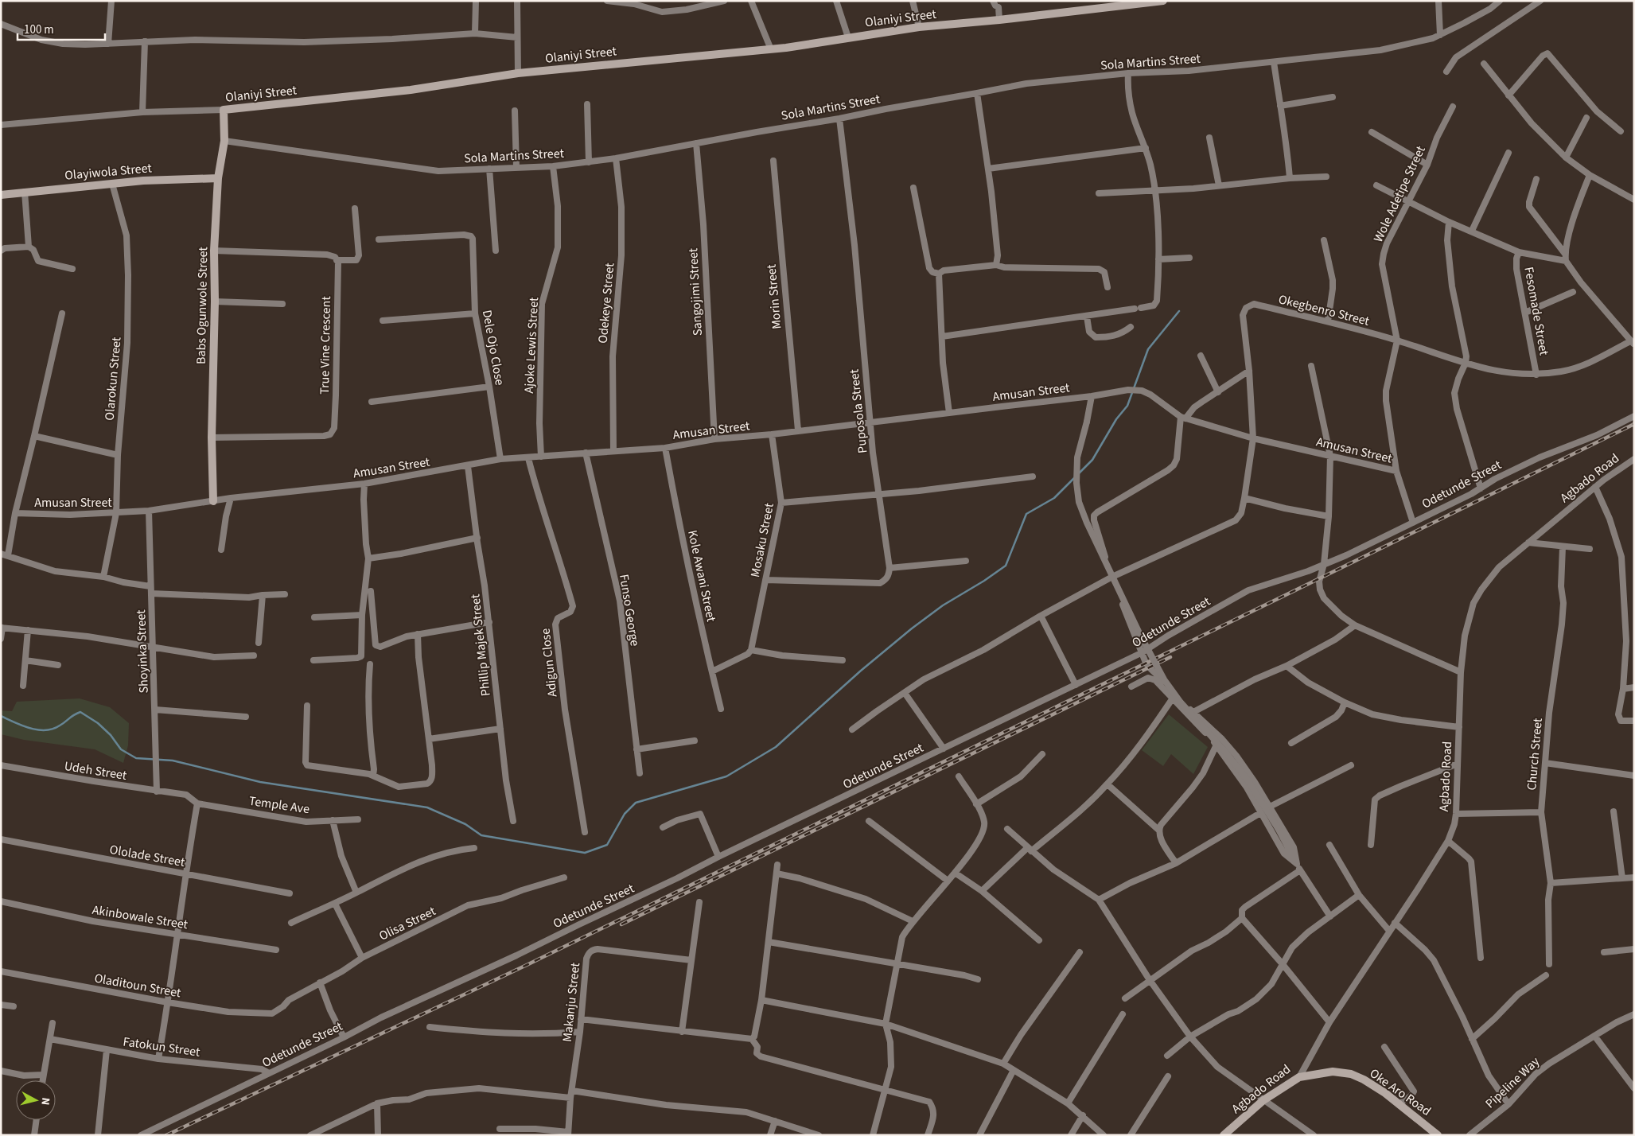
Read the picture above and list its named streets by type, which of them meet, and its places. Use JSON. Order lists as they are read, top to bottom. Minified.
{"streets":{"street":["Olaniyi Street","Sola Martins Street","Olayiwola Street","Wole Adetipe Street","Sangojimi Street","Morin Street","Odekeye Street","Babs Ogunwole Street","Okegbenro Street","Fesomade Street","True Vine Crescent","Ajoke Lewis Street","Dele Ojo Close","Olarokun Street","Amusan Street","Puposola Street","Agbado Road","Odetunde Street","Mosaku Street","Kole Awani Street","Funso George","Phillip Majek Street","Shoyinka Street","Adigun Close","Church Street","Udeh Street","Temple Ave","Ololade Street","Akinbowale Street","Olisa Street","Oladitoun Street","Makanju Street","Fatokun Street","Pipeline Way","Oke Aro Road"]},"crossings":[["Olaniyi Street","Babs Ogunwole Street"],["Sola Martins Street","Sangojimi Street"],["Sola Martins Street","Odekeye Street"],["Sola Martins Street","Babs Ogunwole Street"],["Sola Martins Street","Ajoke Lewis Street"],["Sola Martins Street","Puposola Street"],["Olayiwola Street","Babs Ogunwole Street"],["Olayiwola Street","Olarokun Street"],["Wole Adetipe Street","Okegbenro Street"],["Sangojimi Street","Amusan Street"],["Morin Street","Amusan Street"],["Odekeye Street","Amusan Street"],["Babs Ogunwole Street","True Vine Crescent"],["Babs Ogunwole Street","Amusan Street"],["Okegbenro Street","Fesomade Street"],["Ajoke Lewis Street","Amusan Street"],["Dele Ojo Close","Amusan Street"],["Olarokun Street","Amusan Street"],["Amusan Street","Puposola Street"],["Amusan Street","Mosaku Street"],["Amusan Street","Kole Awani Street"],["Amusan Street","Funso George"],["Amusan Street","Phillip Majek Street"],["Amusan Street","Shoyinka Street"],["Amusan Street","Adigun Close"],["Agbado Road","Oke Aro Road"],["Odetunde Street","Fatokun Street"],["Shoyinka Street","Udeh Street"],["Udeh Street","Temple Ave"],["Olisa Street","Oladitoun Street"]],"scale_bar":"100 m","north":"right"}
